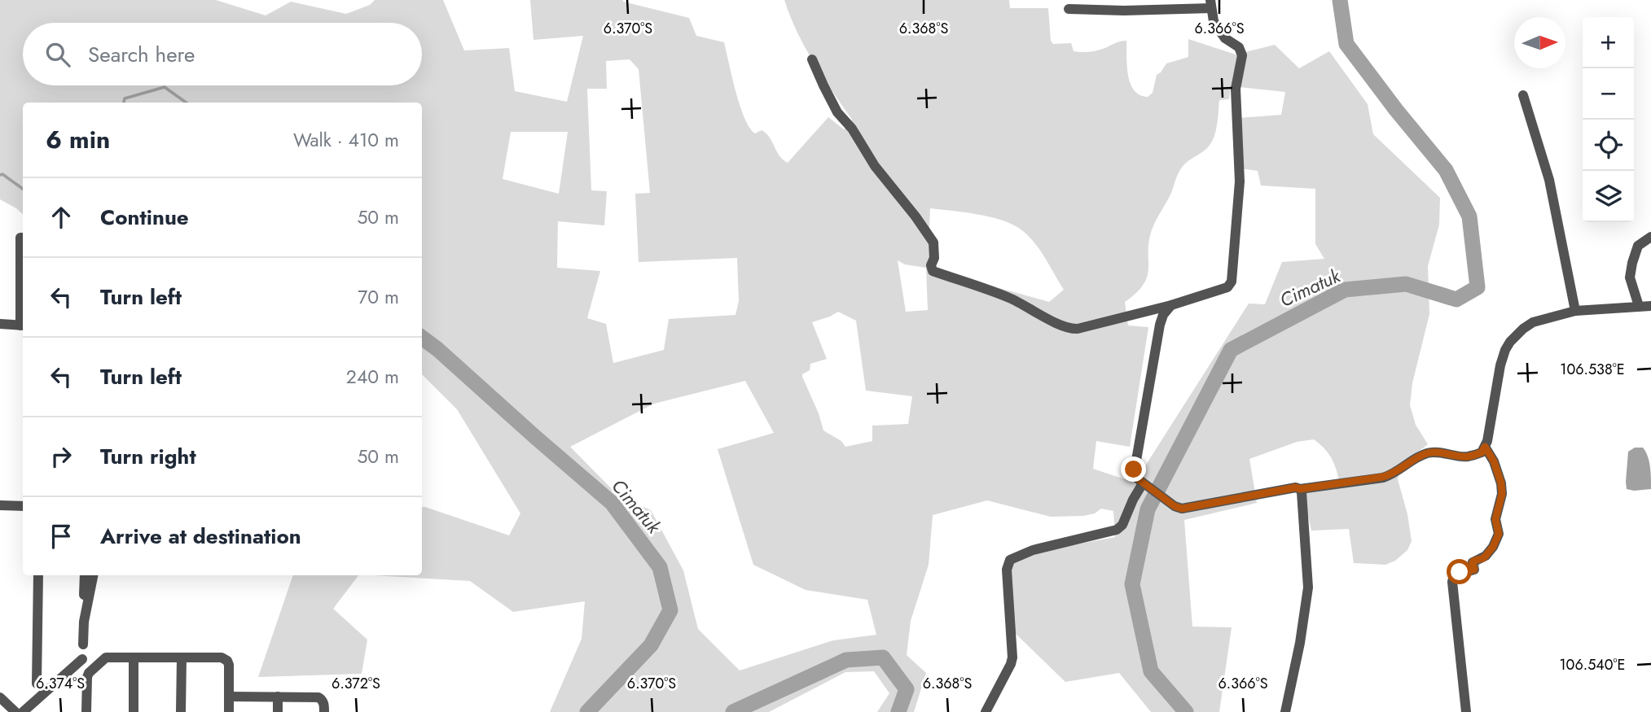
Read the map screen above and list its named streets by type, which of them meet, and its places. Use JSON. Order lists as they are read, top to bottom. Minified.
{"water":["Cimatuk"],"north":"right","page":{"map_buttons":["+","−"],"search":"Search here","heading":["6 min","Walk · 410 m"],"list":[["Continue","50 m"],["Turn left","70 m"],["Turn left","240 m"],["Turn right","50 m"],"Arrive at destination"]},"coordinates":["6.370°S","6.368°S","6.366°S","106.538°E","106.540°E","6.374°S","6.372°S"]}
